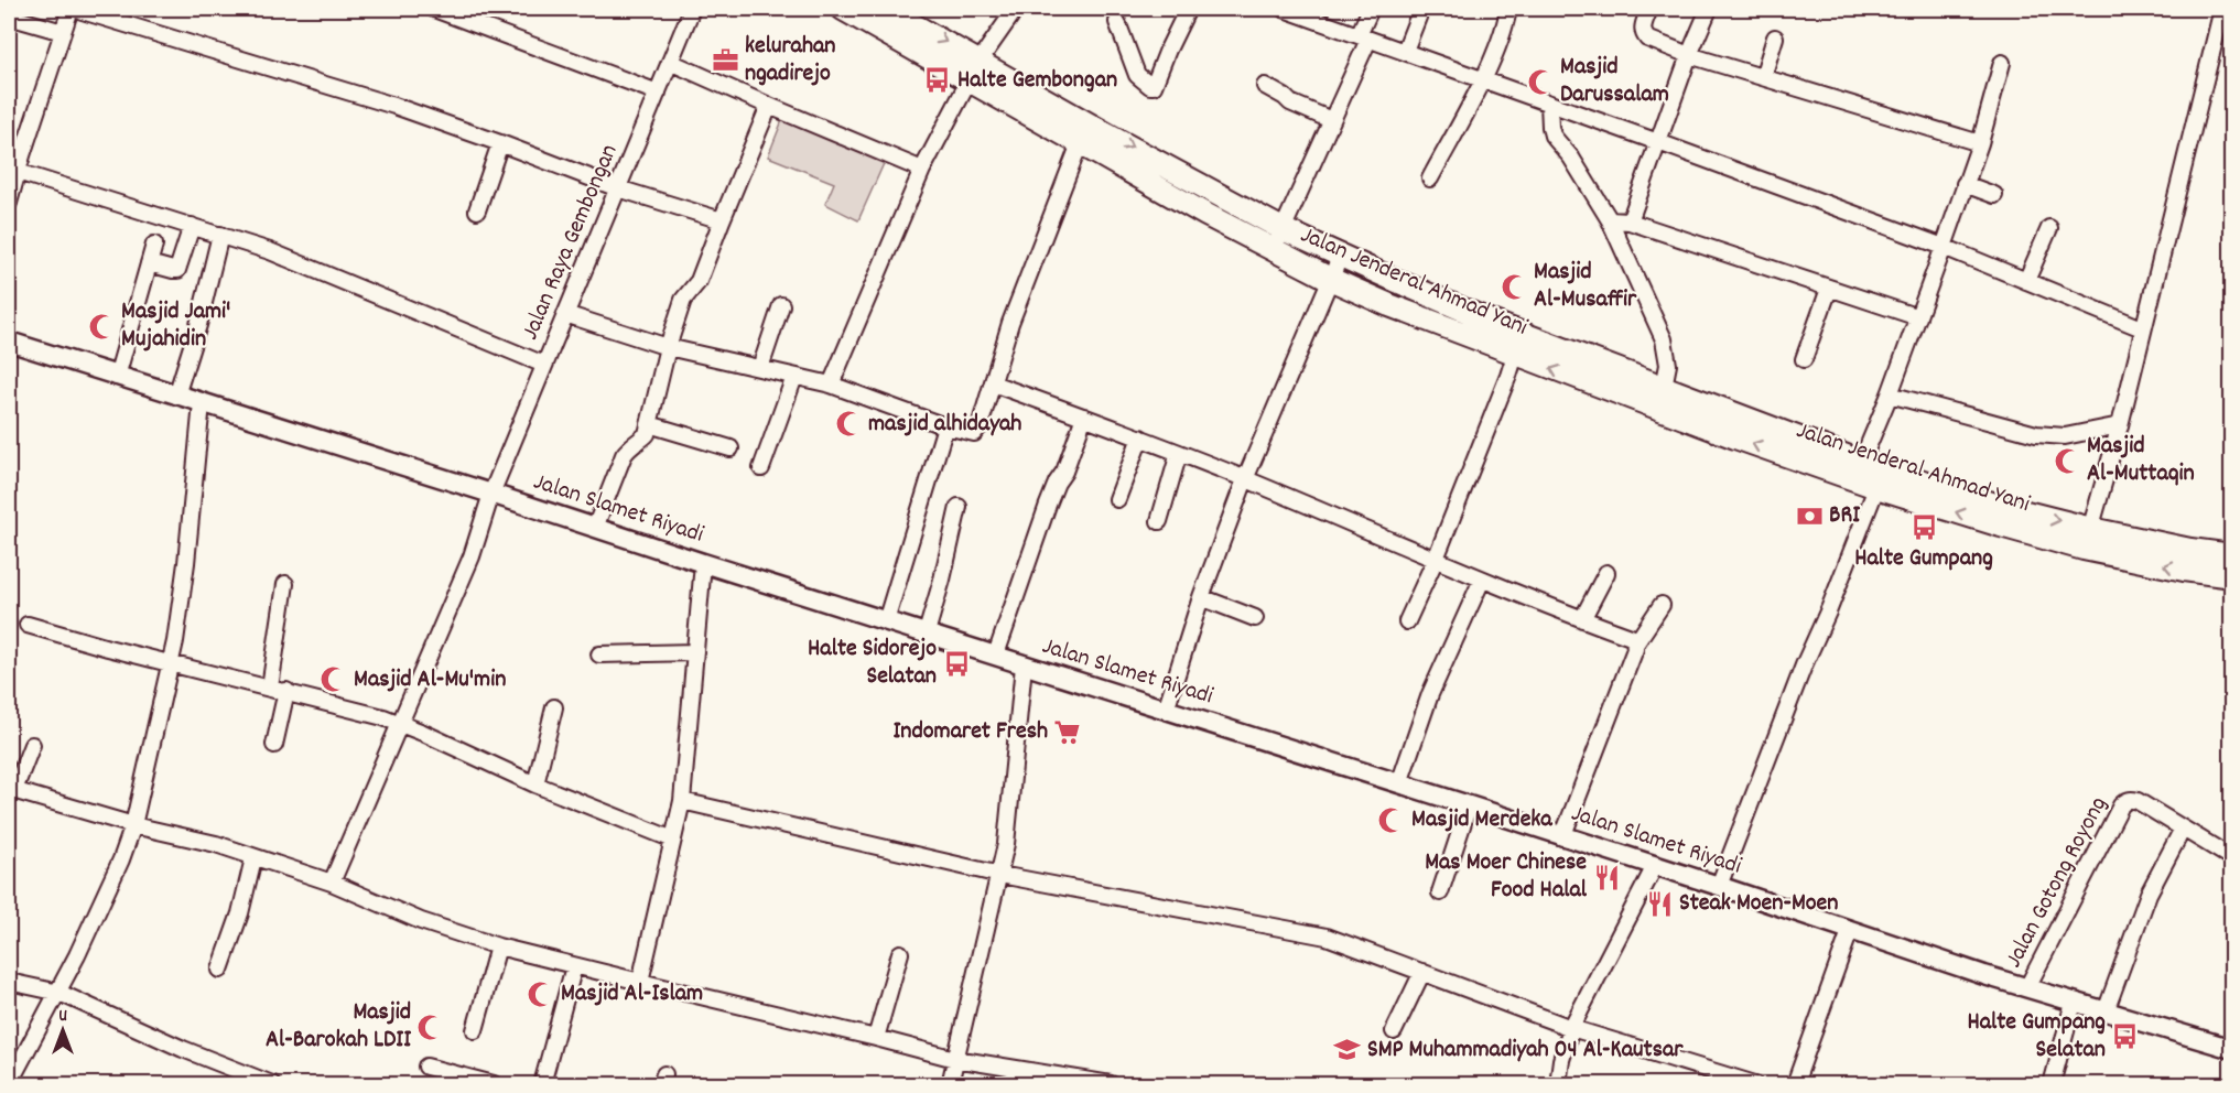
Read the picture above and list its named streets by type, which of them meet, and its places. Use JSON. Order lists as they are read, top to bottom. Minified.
{"streets":{"highway":["Jalan Jenderal Ahmad Yani"],"main road":["Jalan Slamet Riyadi"],"street":["Jalan Raya Gembongan","Jalan Gotong Royong"]},"crossings":[["Jalan Raya Gembongan","Jalan Slamet Riyadi"],["Jalan Slamet Riyadi","Jalan Gotong Royong"]],"places":{"office":["kelurahan ngadirejo"],"bus stop":["Halte Gembongan","Halte Gumpang","Halte Sidorejo Selatan","Halte Gumpang Selatan"],"mosque":["Masjid Darussalam","Masjid Al-Musaffir","Masjid Jami' Mujahidin","masjid alhidayah","Masjid Al-Muttaqin","Masjid Al-Mu'min","Masjid Merdeka","Masjid Al-Islam","Masjid Al-Barokah LDII"],"bank":["BRI"],"supermarket":["Indomaret Fresh"],"restaurant":["Mas Moer Chinese Food Halal","Steak Moen-Moen"],"school or university":["SMP Muhammadiyah 04 Al-Kautsar"]},"north":"top"}
